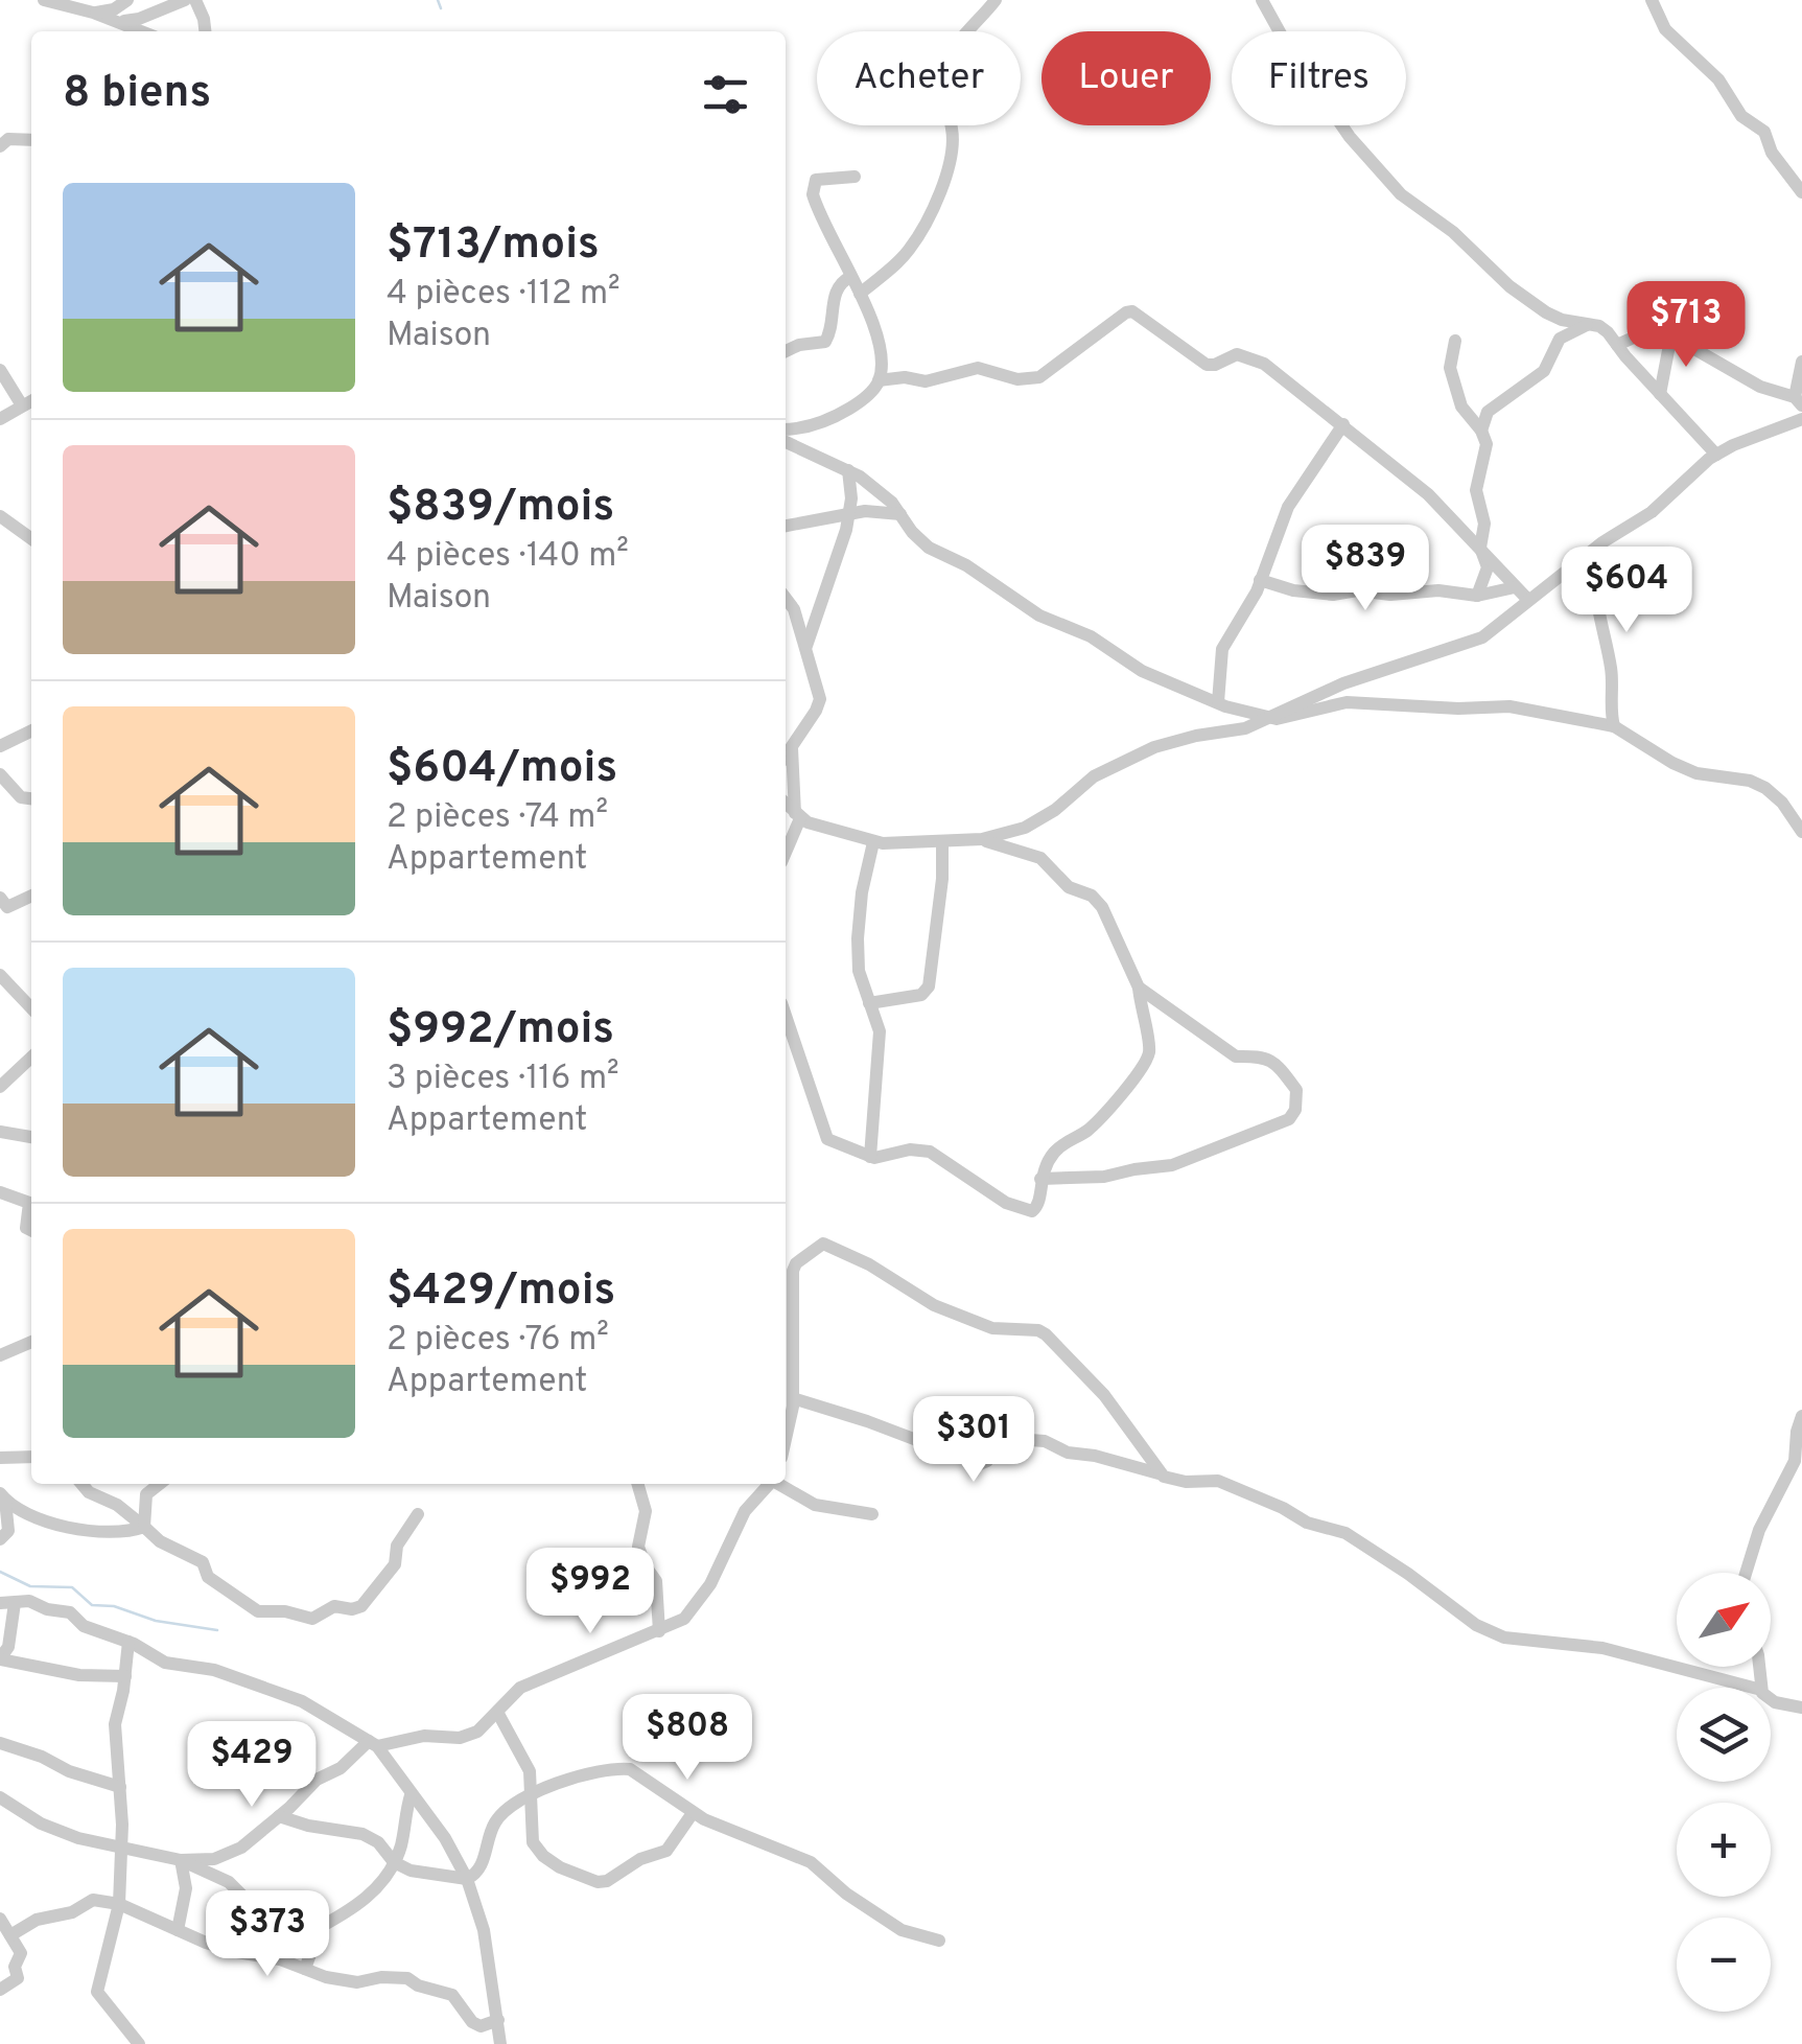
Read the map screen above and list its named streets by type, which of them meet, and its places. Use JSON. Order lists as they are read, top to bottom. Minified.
{"north":"top right","page":{"chip":["Acheter","Louer","Filtres"],"heading":"8 biens","list":[{"name":"$713/mois","note":"4 pièces · 112 m² · Maison"},{"name":"$839/mois","note":"4 pièces · 140 m² · Maison"},{"name":"$604/mois","note":"2 pièces · 74 m² · Appartement"},{"name":"$992/mois","note":"3 pièces · 116 m² · Appartement"},{"name":"$429/mois","note":"2 pièces · 76 m² · Appartement"}],"price":["$713","$839","$604","$301","$992","$808","$429","$373"],"map_buttons":["+","−"]}}
